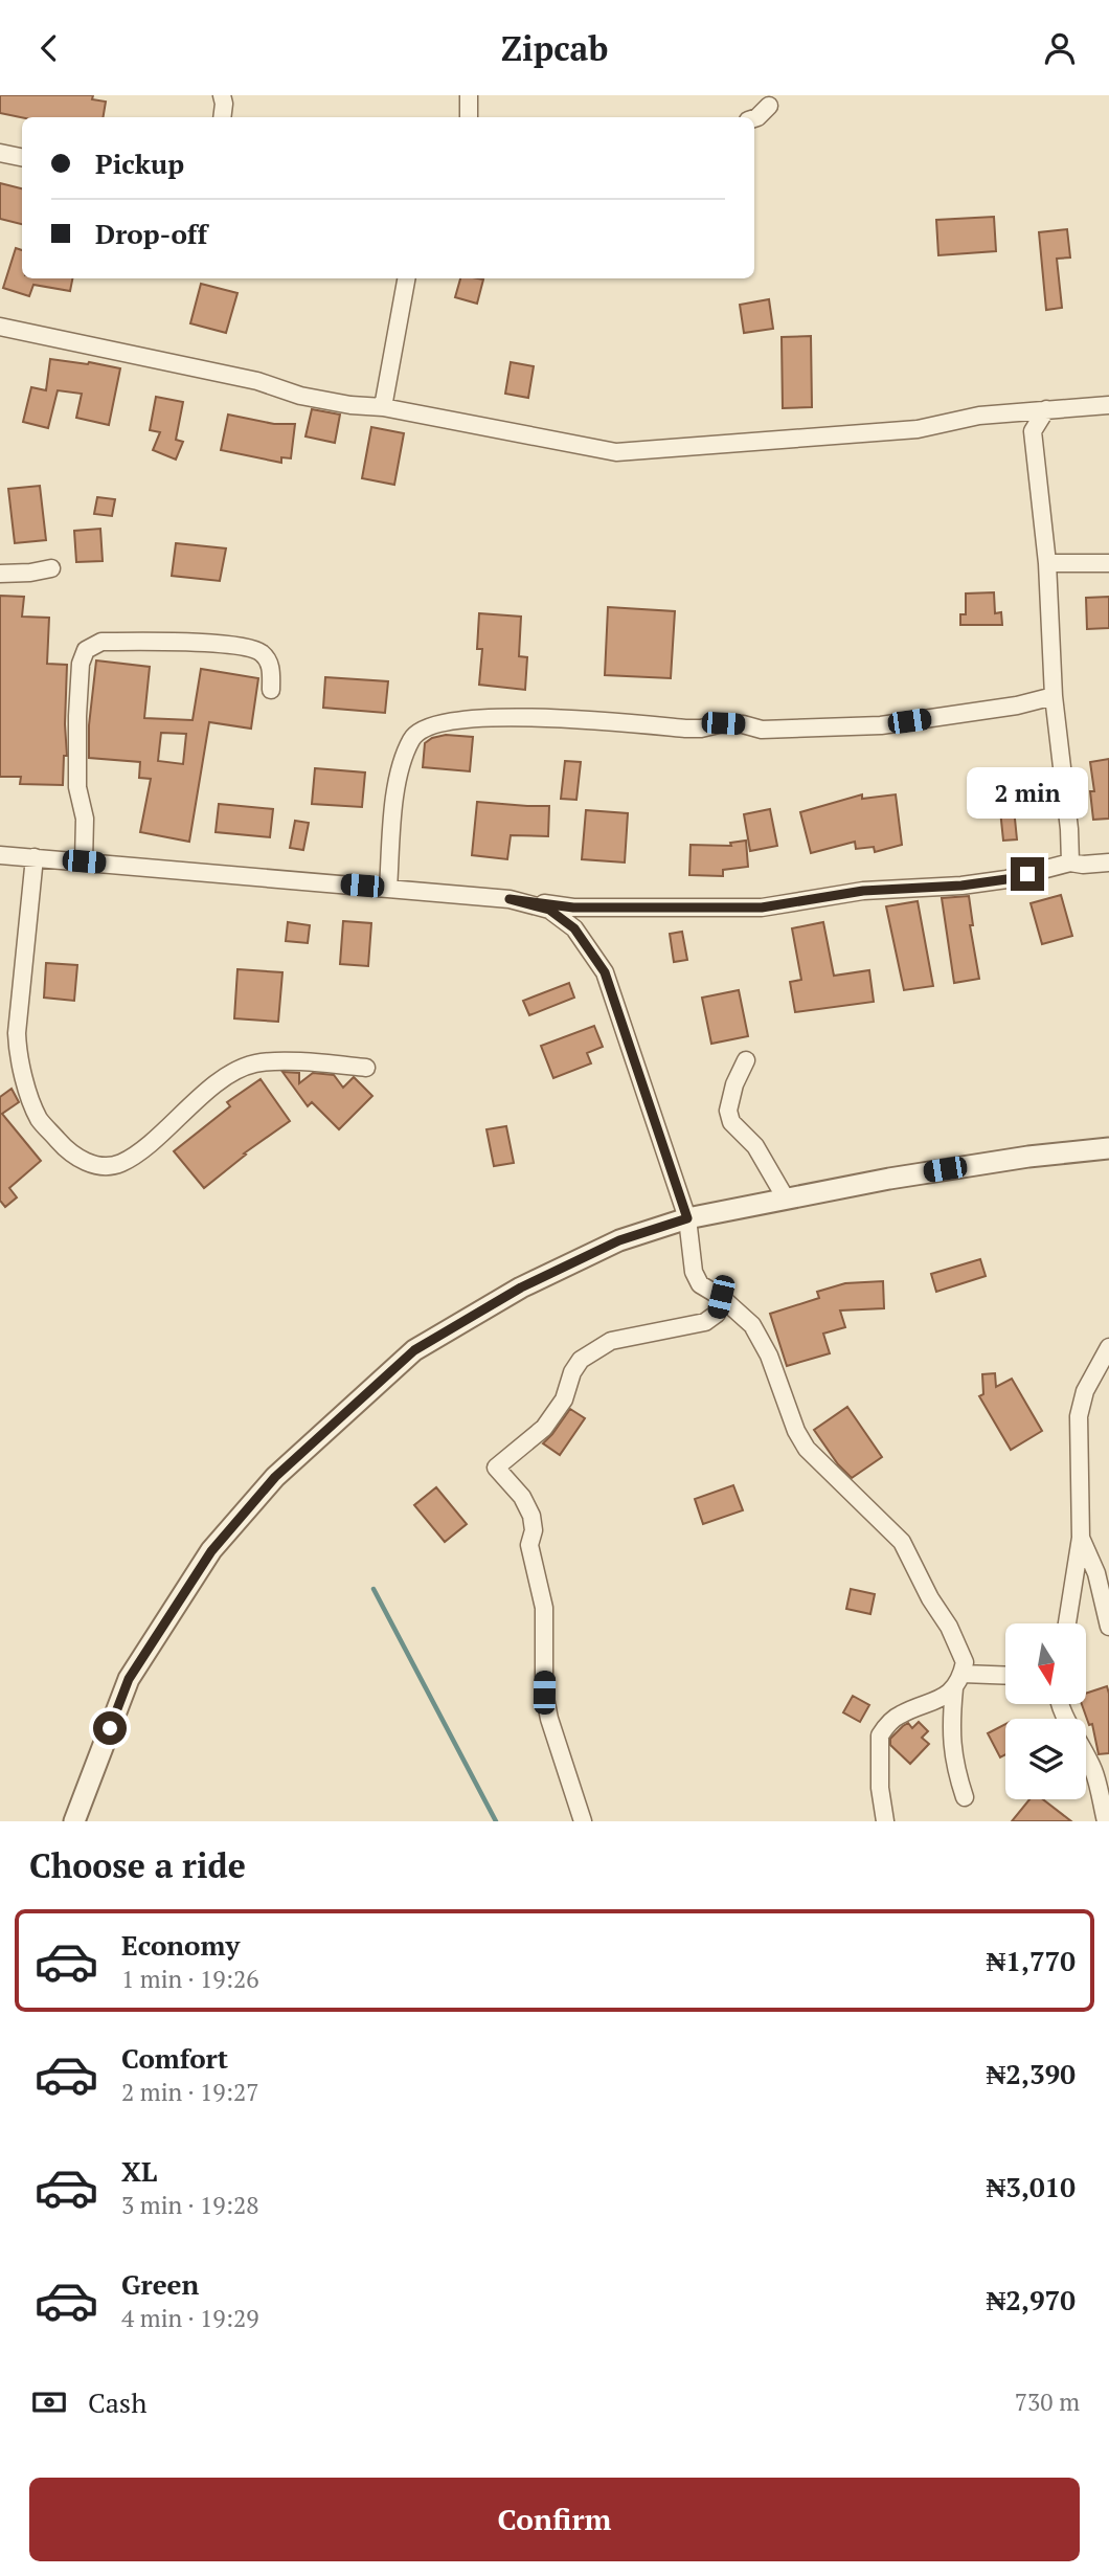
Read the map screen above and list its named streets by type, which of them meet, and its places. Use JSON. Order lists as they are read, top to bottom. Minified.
{"north":"bottom","page":{"header":"Zipcab","banner":["Pickup","Drop-off"],"bubble":"2 min","heading":"Choose a ride","list":[{"name":"Economy","note":"1 min · 19:26","value":"₦1,770"},{"name":"Comfort","note":"2 min · 19:27","value":"₦2,390"},{"name":"XL","note":"3 min · 19:28","value":"₦3,010"},{"name":"Green","note":"4 min · 19:29","value":"₦2,970"}],"pay":["Cash","730 m"],"buttons":"Confirm"}}
